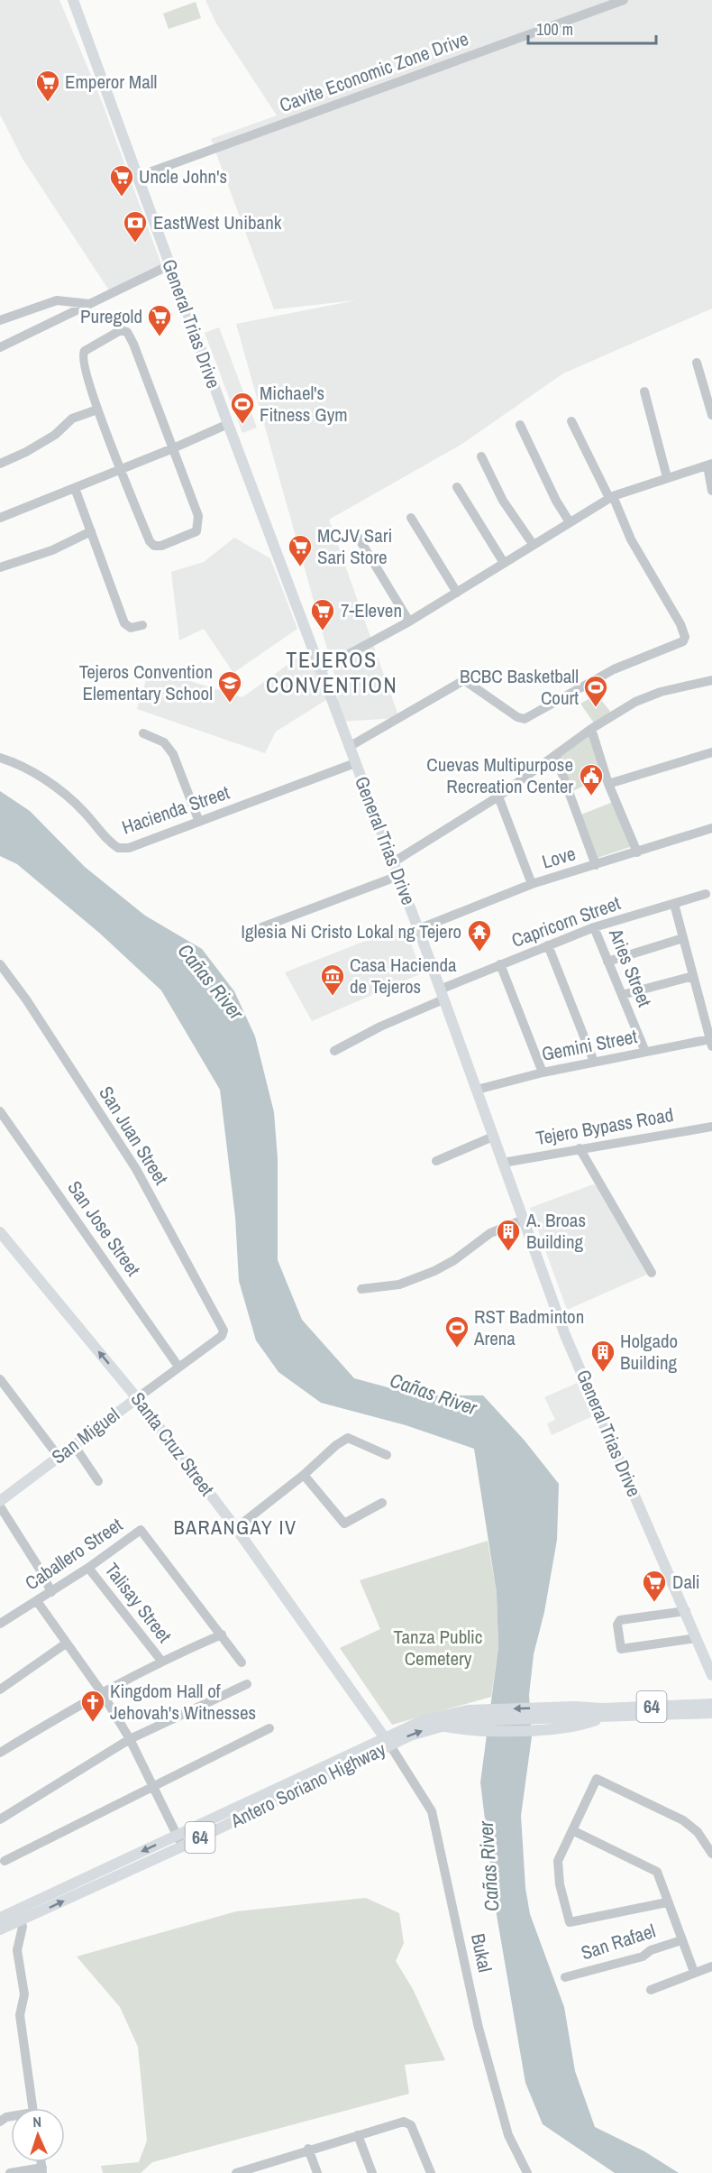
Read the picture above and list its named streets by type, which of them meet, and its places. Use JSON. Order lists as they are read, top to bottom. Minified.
{"streets":{"main road":["General Trias Drive","San Miguel","Santa Cruz Street","64","Antero Soriano Highway"],"street":["Cavite Economic Zone Drive","Hacienda Street","Love","Capricorn Street","Aries Street","Gemini Street","Tejero Bypass Road","San Juan Street","San Jose Street","Caballero Street","Talisay Street","San Rafael","Bukal"]},"crossings":[["Cavite Economic Zone Drive","General Trias Drive"],["General Trias Drive","Hacienda Street"],["General Trias Drive","Love"],["General Trias Drive","Capricorn Street"],["General Trias Drive","Gemini Street"],["General Trias Drive","Tejero Bypass Road"],["Capricorn Street","Aries Street"],["Aries Street","Gemini Street"],["San Juan Street","San Miguel"],["San Jose Street","San Miguel"],["San Miguel","Santa Cruz Street"],["Santa Cruz Street","Antero Soriano Highway"],["Santa Cruz Street","Bukal"],["Caballero Street","Talisay Street"],["Antero Soriano Highway","Bukal"]],"districts":["TEJEROS CONVENTION","BARANGAY IV"],"water":["Cañas River"],"parks":["Tanza Public Cemetery"],"places":{"supermarket":["Emperor Mall","Uncle John's","Puregold","MCJV Sari Sari Store","7-Eleven","Dali"],"bank":["EastWest Unibank"],"sports":["Michael's Fitness Gym","BCBC Basketball Court","RST Badminton Arena"],"school or university":["Tejeros Convention Elementary School"],"public building":["Cuevas Multipurpose Recreation Center"],"temple":["Iglesia Ni Cristo Lokal ng Tejero"],"museum":["Casa Hacienda de Tejeros"],"building":["A. Broas Building","Holgado Building"],"church":["Kingdom Hall of Jehovah's Witnesses"]},"scale_bar":"100 m","north":"top"}
